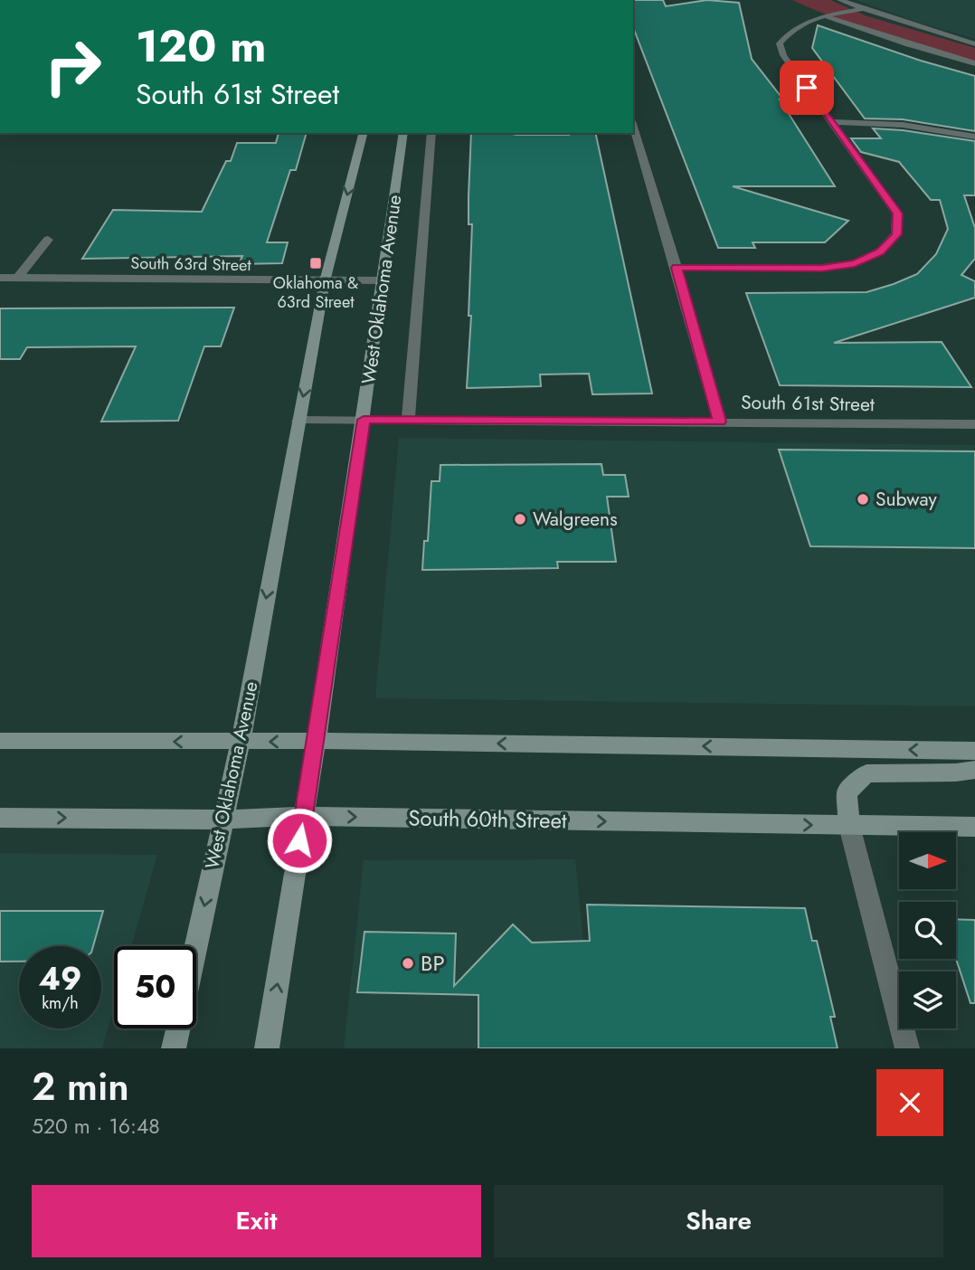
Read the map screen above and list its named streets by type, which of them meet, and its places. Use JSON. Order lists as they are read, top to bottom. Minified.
{"streets":{"main road":["West Oklahoma Avenue","South 60th Street"],"street":["South 63rd Street","South 61st Street"]},"crossings":[["South 63rd Street","West Oklahoma Avenue"],["West Oklahoma Avenue","South 61st Street"],["West Oklahoma Avenue","South 60th Street"]],"places":{"transit":["Oklahoma & 63rd Street"],"other":["Subway","Walgreens","BP"]},"north":"right","page":{"turn":["120 m","South 61st Street"],"speed":"49 km/h","limit":"50","heading":["2 min","520 m · 16:48"],"buttons":["Exit","Share"]}}
